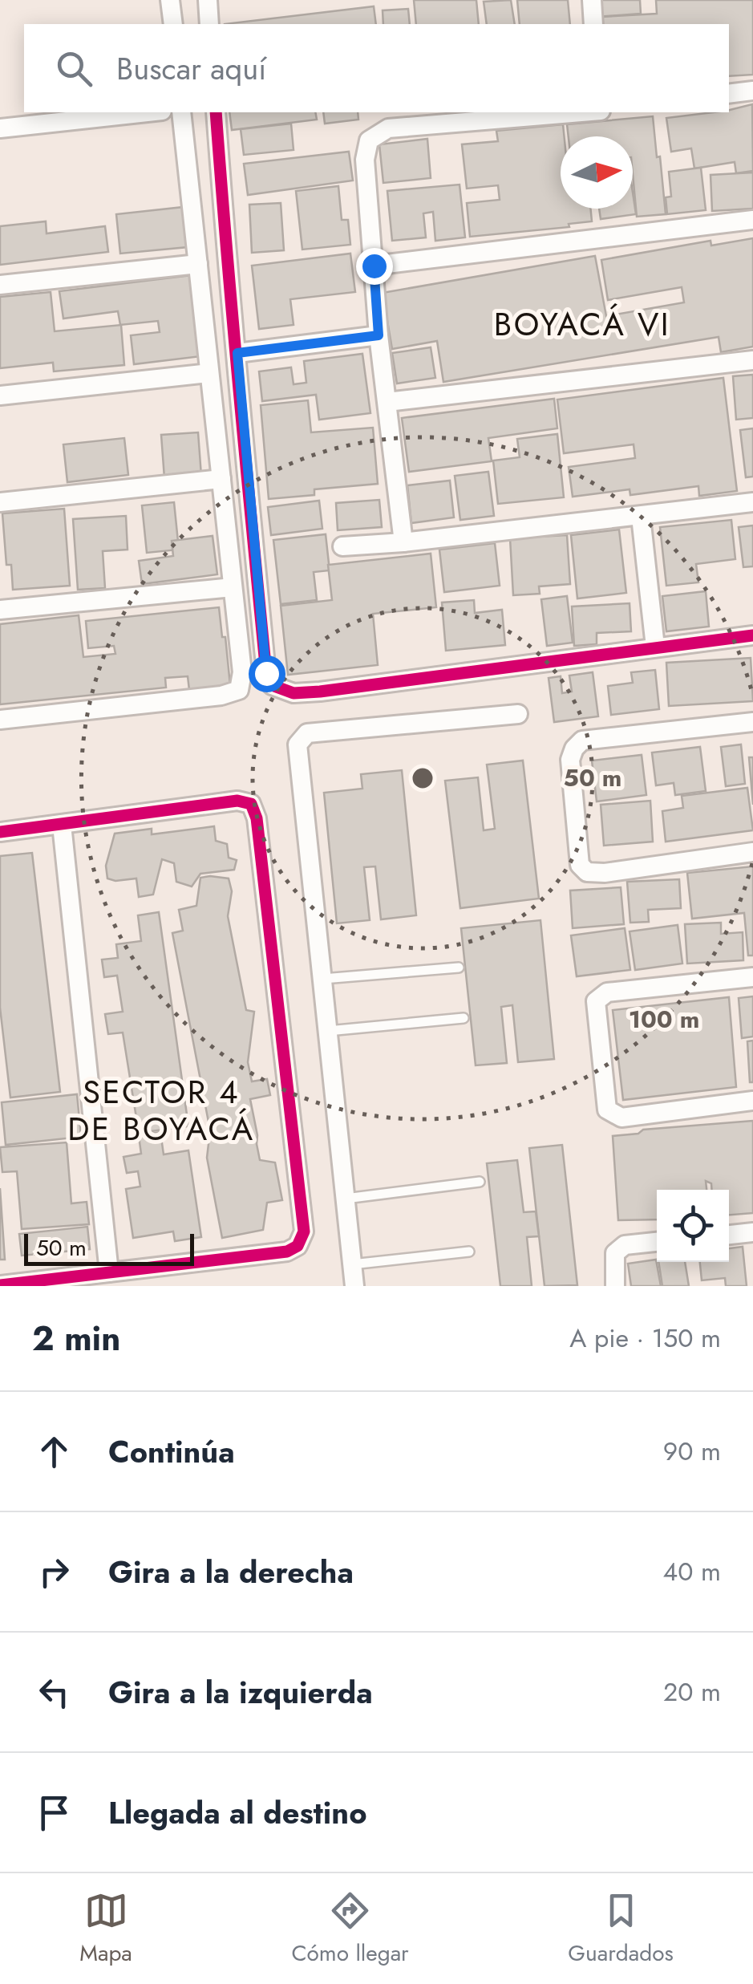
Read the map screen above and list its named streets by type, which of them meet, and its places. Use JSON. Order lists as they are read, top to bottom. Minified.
{"districts":["BOYACÁ VI","SECTOR 4 DE BOYACÁ"],"scale_bar":"50 m","north":"right","page":{"search":"Buscar aquí","scale":"50 m","heading":["2 min","A pie · 150 m"],"list":[["Continúa","90 m"],["Gira a la derecha","40 m"],["Gira a la izquierda","20 m"],"Llegada al destino"],"nav":["Mapa","Cómo llegar","Guardados"]},"rings":["50 m","100 m"]}
